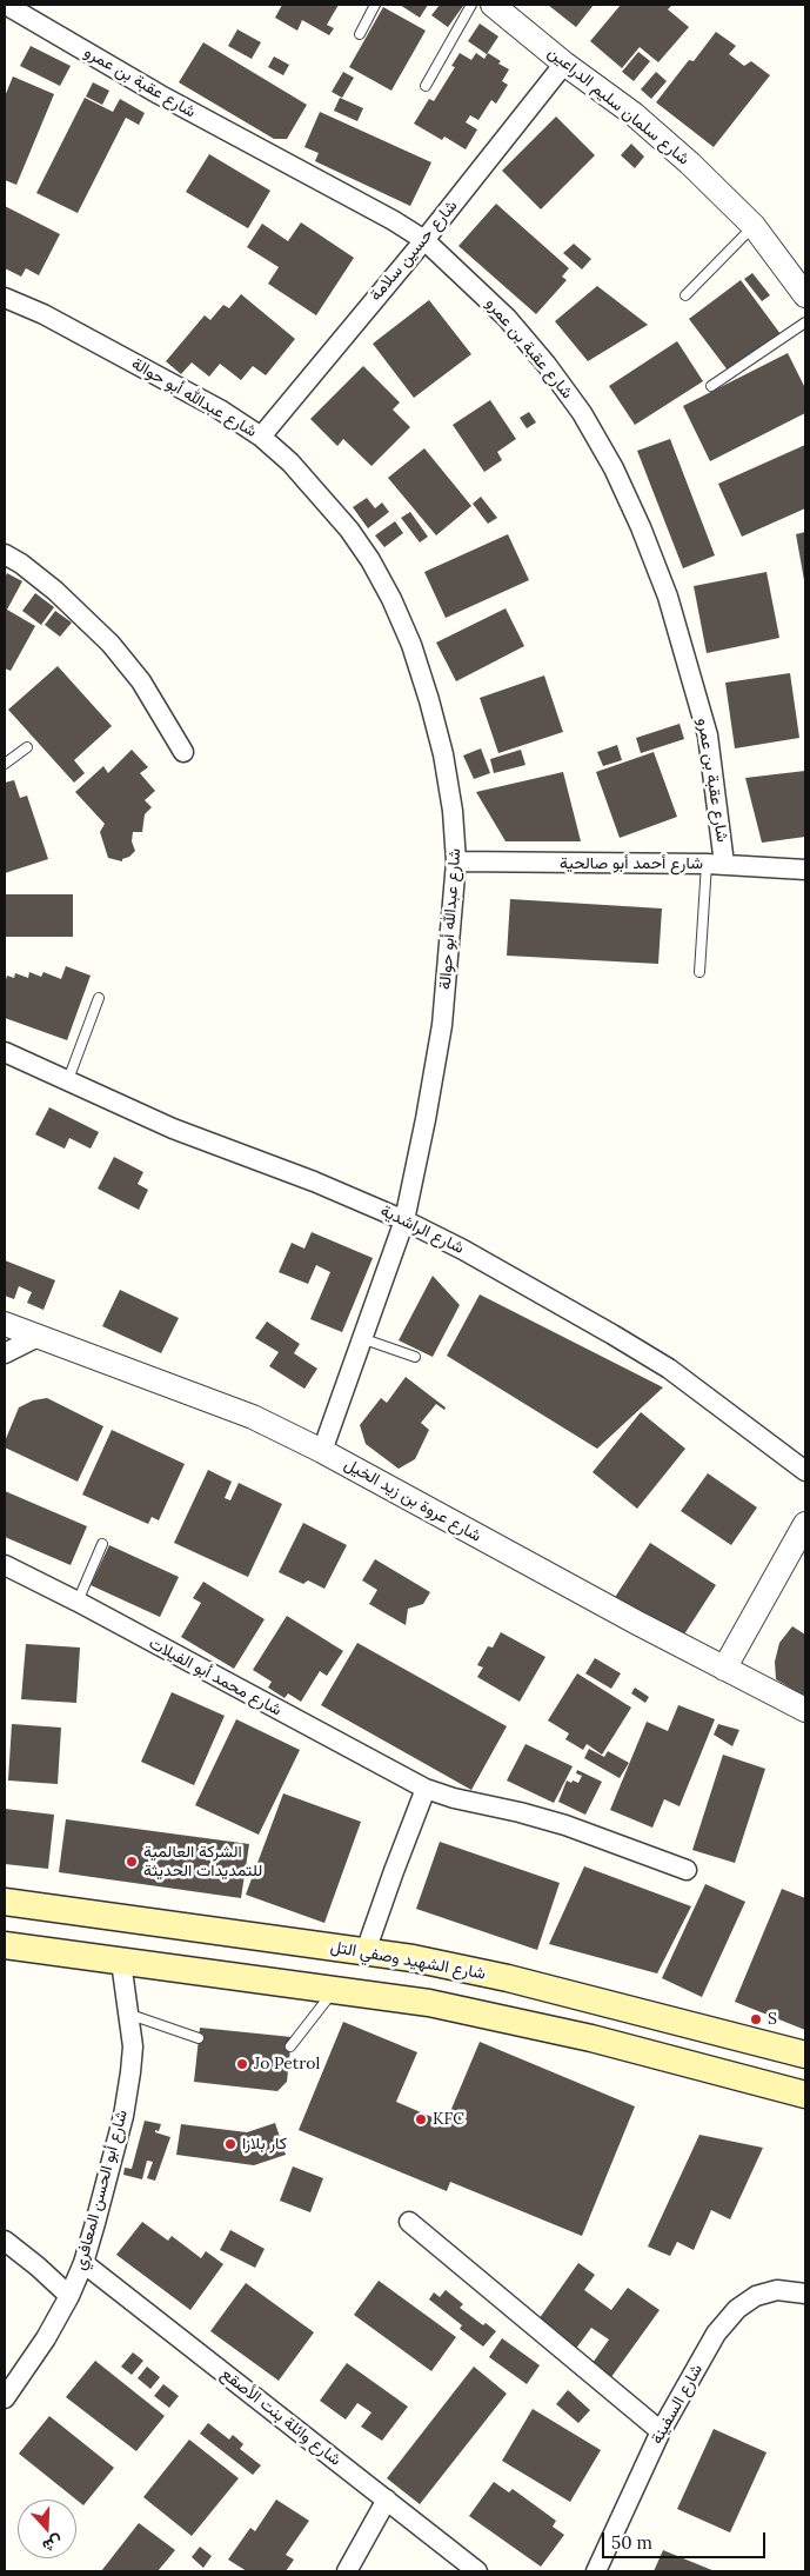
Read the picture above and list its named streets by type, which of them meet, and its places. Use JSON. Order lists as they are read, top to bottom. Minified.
{"streets":{"main road":["شارع الشهيد وصفي التل"],"street":["شارع عقبة بن عمرو","شارع سلمان سليم الدراعين","شارع حسين سلامة","شارع عبدالله أبو حوالة","شارع أحمد أبو صالحية","شارع الراشدية","شارع عروة بن زيد الخيل","شارع محمد أبو الفيلات","شارع أبو الحسن المعافري","شارع السفينة","شارع وائلة بنت الأصقع"]},"crossings":[["شارع عقبة بن عمرو","شارع حسين سلامة"],["شارع عقبة بن عمرو","شارع أحمد أبو صالحية"],["شارع سلمان سليم الدراعين","شارع حسين سلامة"],["شارع حسين سلامة","شارع عبدالله أبو حوالة"],["شارع عبدالله أبو حوالة","شارع أحمد أبو صالحية"],["شارع عبدالله أبو حوالة","شارع الراشدية"],["شارع عبدالله أبو حوالة","شارع عروة بن زيد الخيل"],["شارع أبو الحسن المعافري","شارع وائلة بنت الأصقع"]],"places":["الشركة العالمية للتمديدات الحديثة","S","Jo Petrol","KFC","كار بلازا"],"scale_bar":"50 m","north":"bottom"}
